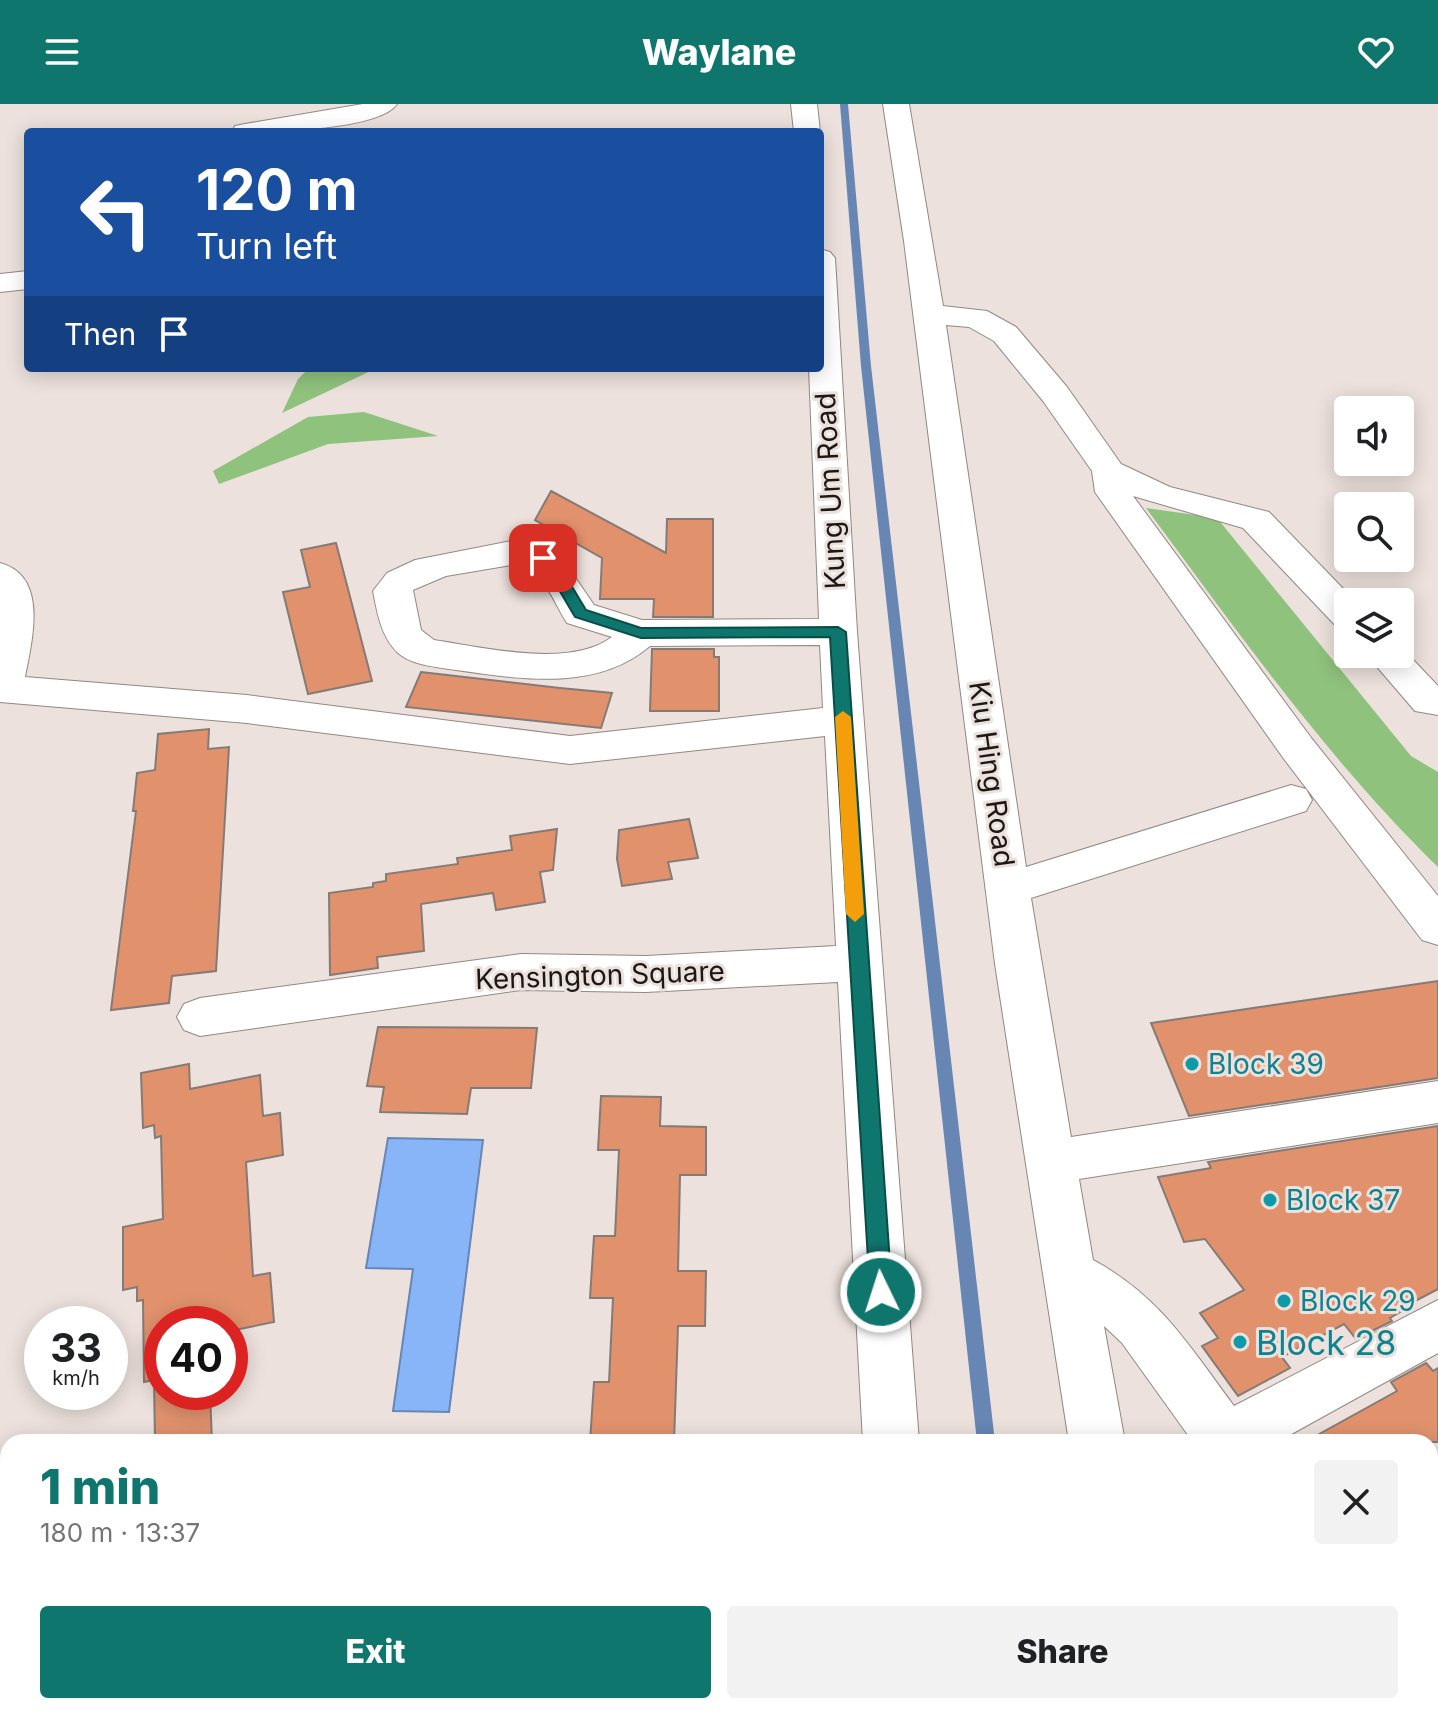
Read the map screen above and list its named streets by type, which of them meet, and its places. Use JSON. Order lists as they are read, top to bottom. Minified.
{"streets":{"street":["Kung Um Road","Kiu Hing Road","Kensington Square"]},"crossings":[["Kung Um Road","Kensington Square"]],"places":["Block 39","Block 37","Block 29","Block 28"],"page":{"header":"Waylane","turn":["120 m","Turn left"],"then":"Then","speed":"33 km/h","limit":"40","heading":["1 min","180 m · 13:37"],"buttons":["Exit","Share"]}}
